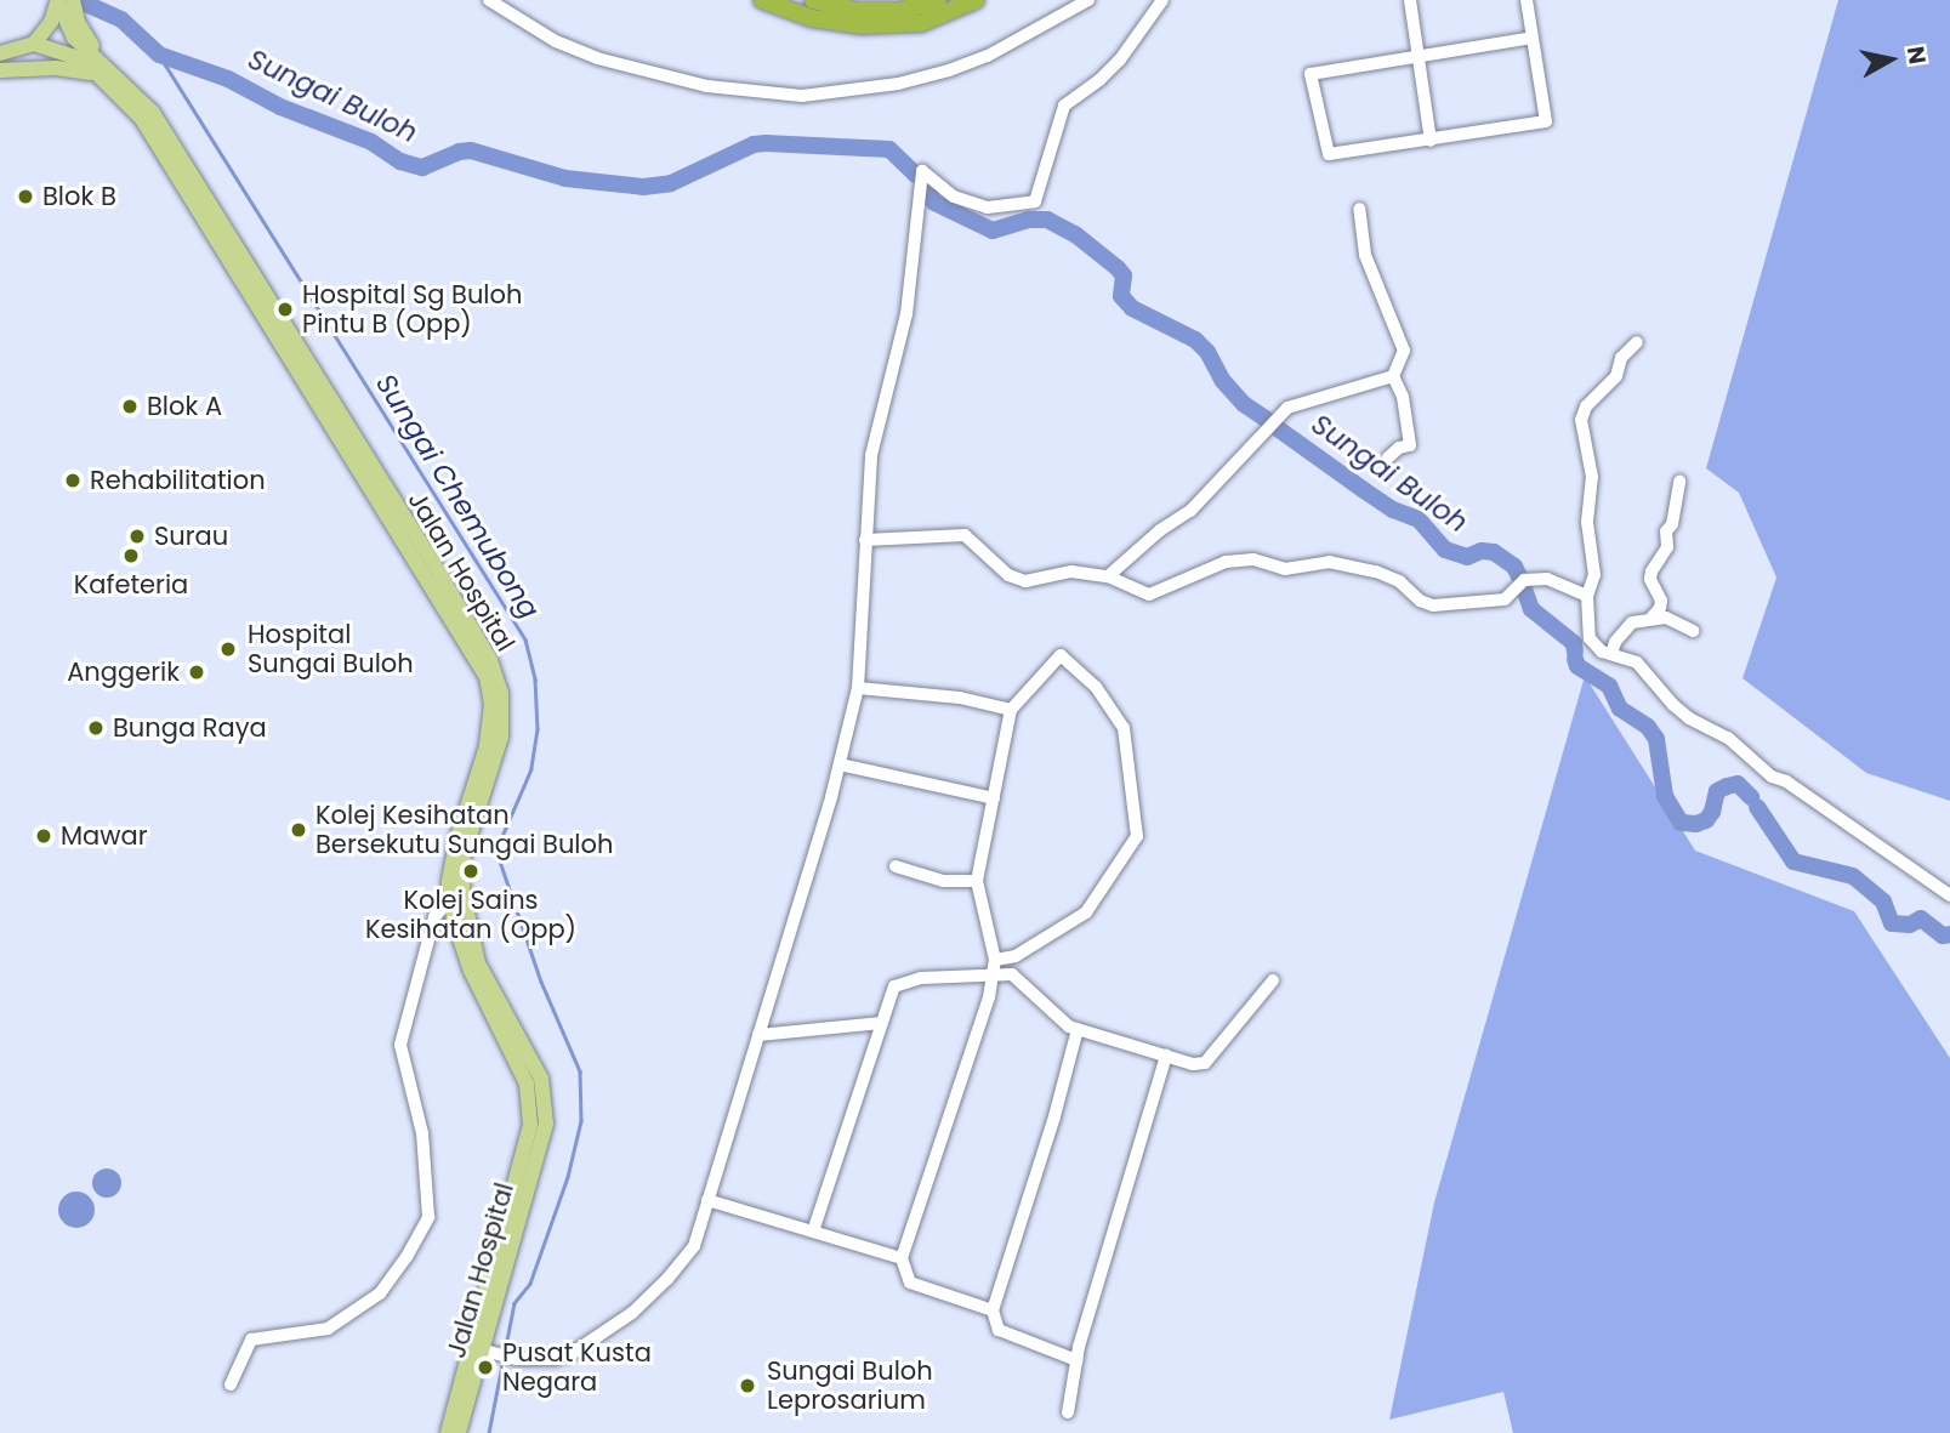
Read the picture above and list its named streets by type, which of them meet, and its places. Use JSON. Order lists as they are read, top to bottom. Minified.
{"streets":{"main road":["Jalan Hospital"]},"water":["Sungai Buloh","Sungai Chemubong"],"places":["Blok B","Hospital Sg Buloh Pintu B (Opp)","Blok A","Rehabilitation","Surau","Kafeteria","Hospital Sungai Buloh","Anggerik","Bunga Raya","Kolej Kesihatan Bersekutu Sungai Buloh","Mawar","Kolej Sains Kesihatan (Opp)","Pusat Kusta Negara","Sungai Buloh Leprosarium"],"north":"right"}
